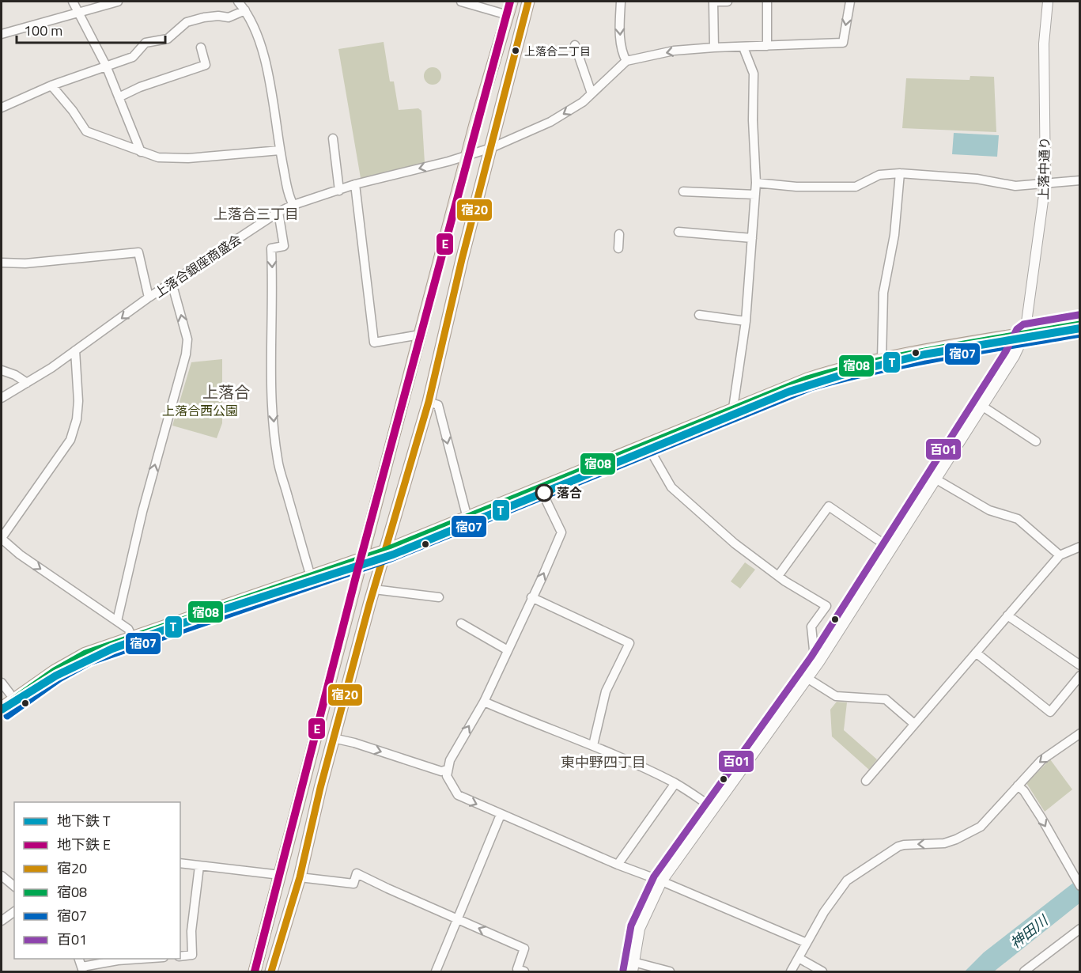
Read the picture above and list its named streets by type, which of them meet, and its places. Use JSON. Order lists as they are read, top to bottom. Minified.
{"streets":{"street":["上落中通り","上落合銀座商盛会"]},"one_way":["上落合銀座商盛会"],"districts":["上落合三丁目","上落合","東中野四丁目"],"water":["神田川"],"parks":["上落合西公園"],"places":["上落合二丁目","落合"],"lines":["metro line E","transit line 宿20","transit line 百01","transit line 宿08","metro line T","transit line 宿07"],"legend":["地下鉄 T","地下鉄 E","宿20","宿08","宿07","百01"],"scale_bar":"100 m"}
